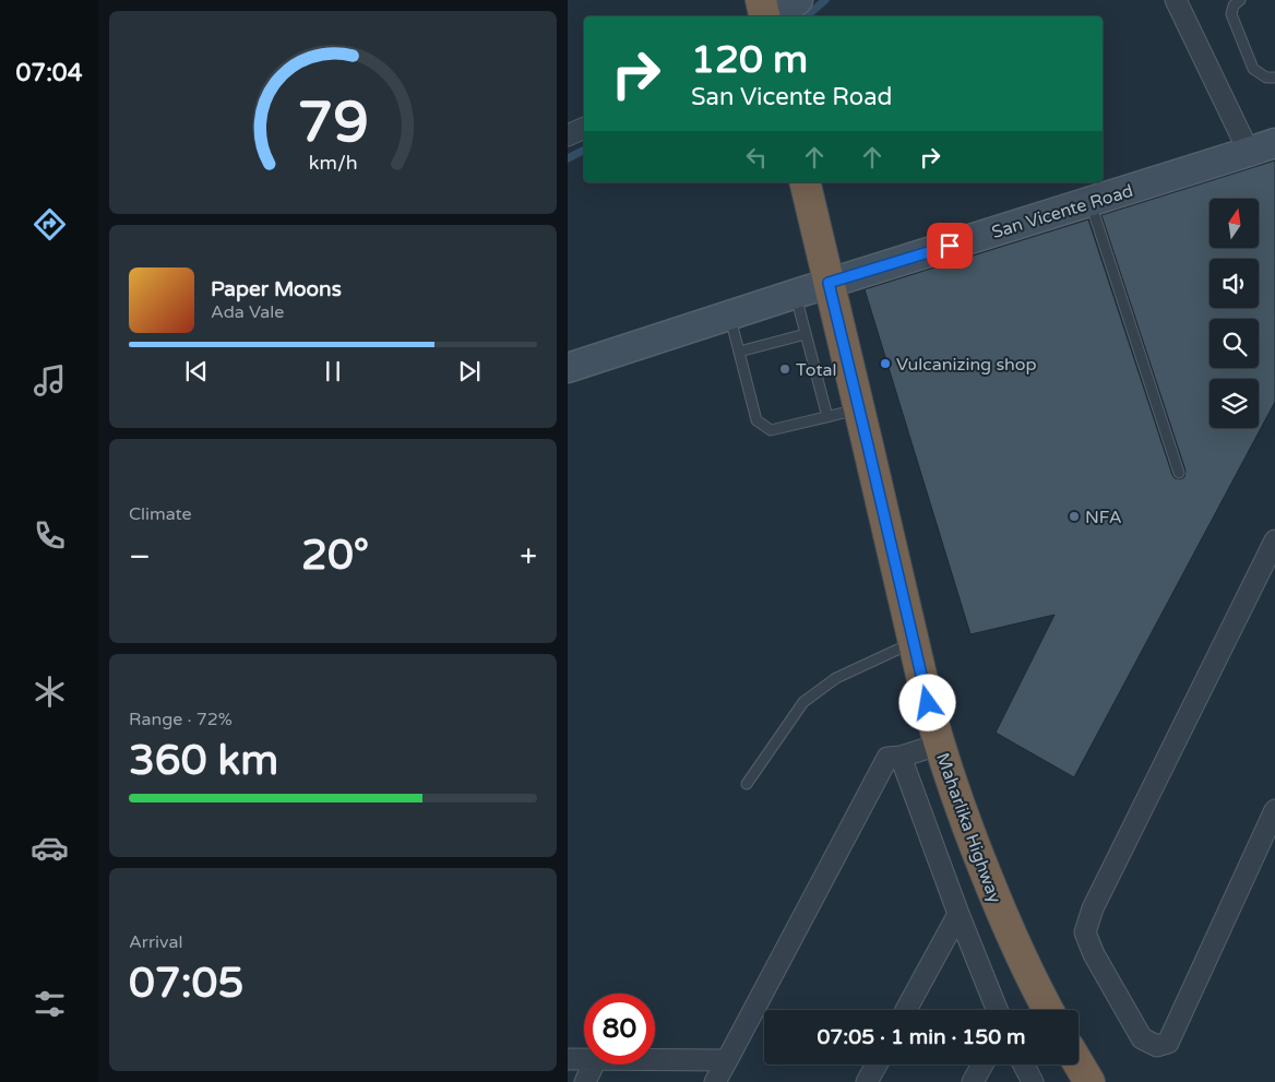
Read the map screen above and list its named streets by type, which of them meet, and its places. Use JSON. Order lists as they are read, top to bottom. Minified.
{"streets":{"highway":["Maharlika Highway"],"main road":["San Vicente Road"]},"crossings":[["San Vicente Road","Maharlika Highway"]],"places":["Vulcanizing shop","Total","NFA"],"north":"top","page":{"tabs":"07:04","turn":["120 m","San Vicente Road"],"song":["Paper Moons","Ada Vale"],"tile":["Climate",["Range · 72%","360 km"],["Arrival","07:05"]],"heat":["−","20°","+"],"limit":"80","trip":"07:05 · 1 min · 150 m","gauge":["79","km/h"]}}
